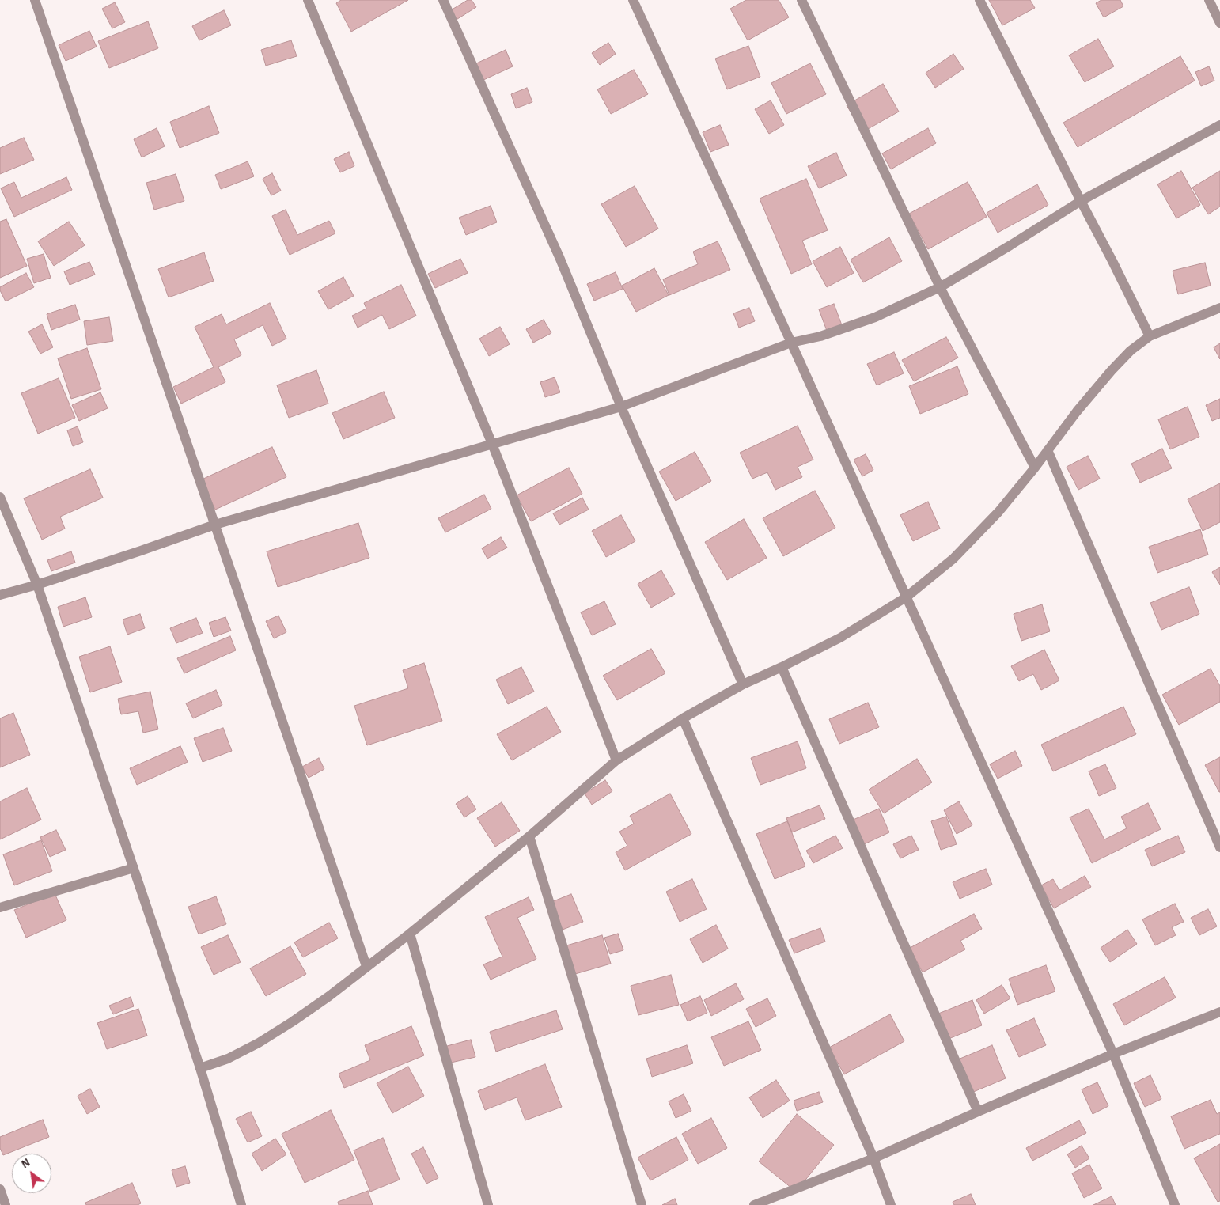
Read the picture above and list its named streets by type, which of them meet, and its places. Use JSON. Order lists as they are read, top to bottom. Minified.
{"north":"top left"}
